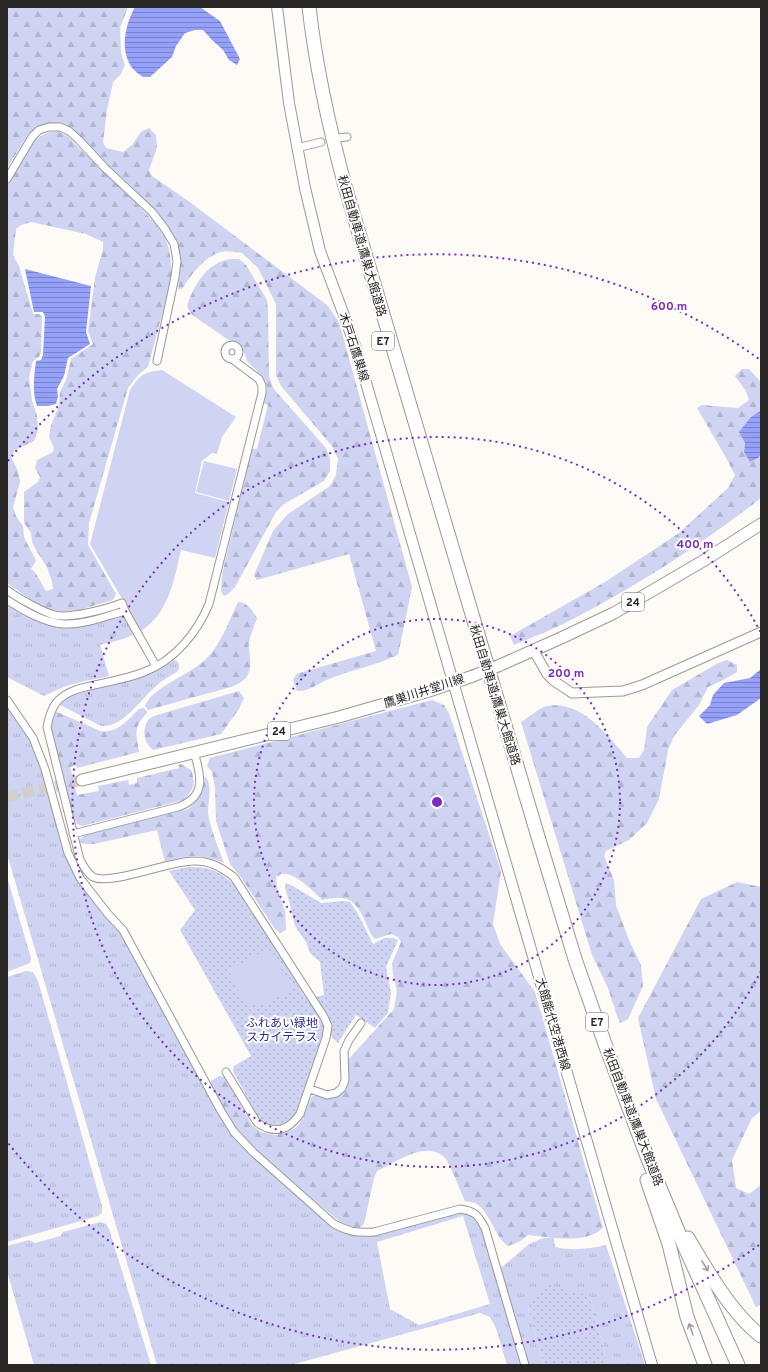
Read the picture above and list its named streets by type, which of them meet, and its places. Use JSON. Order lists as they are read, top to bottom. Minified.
{"streets":{"highway":["秋田自動車道;鷹巣大館道路","E7"],"main road":["木戸石鷹巣線","24","鷹巣川井堂川線","大館能代空港西線"]},"crossings":[["木戸石鷹巣線","鷹巣川井堂川線"],["木戸石鷹巣線","大館能代空港西線"],["鷹巣川井堂川線","大館能代空港西線"]],"parks":["ふれあい緑地 スカイテラス"],"rings":["600 m","400 m","200 m"]}
